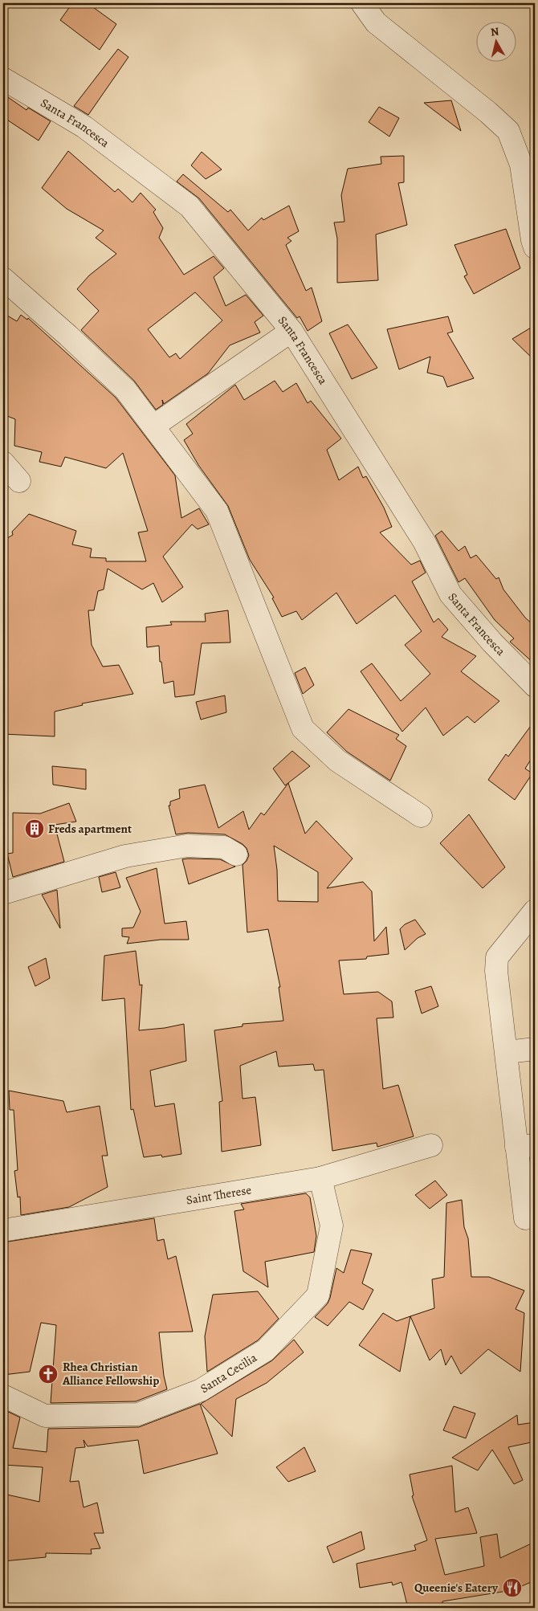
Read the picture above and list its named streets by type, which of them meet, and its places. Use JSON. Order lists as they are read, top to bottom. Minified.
{"streets":{"street":["Santa Francesca","Saint Therese","Santa Cecilia"]},"crossings":[["Saint Therese","Santa Cecilia"]],"places":{"building":["Freds apartment"],"church":["Rhea Christian Alliance Fellowship"],"restaurant":["Queenie's Eatery"]},"north":"top"}
